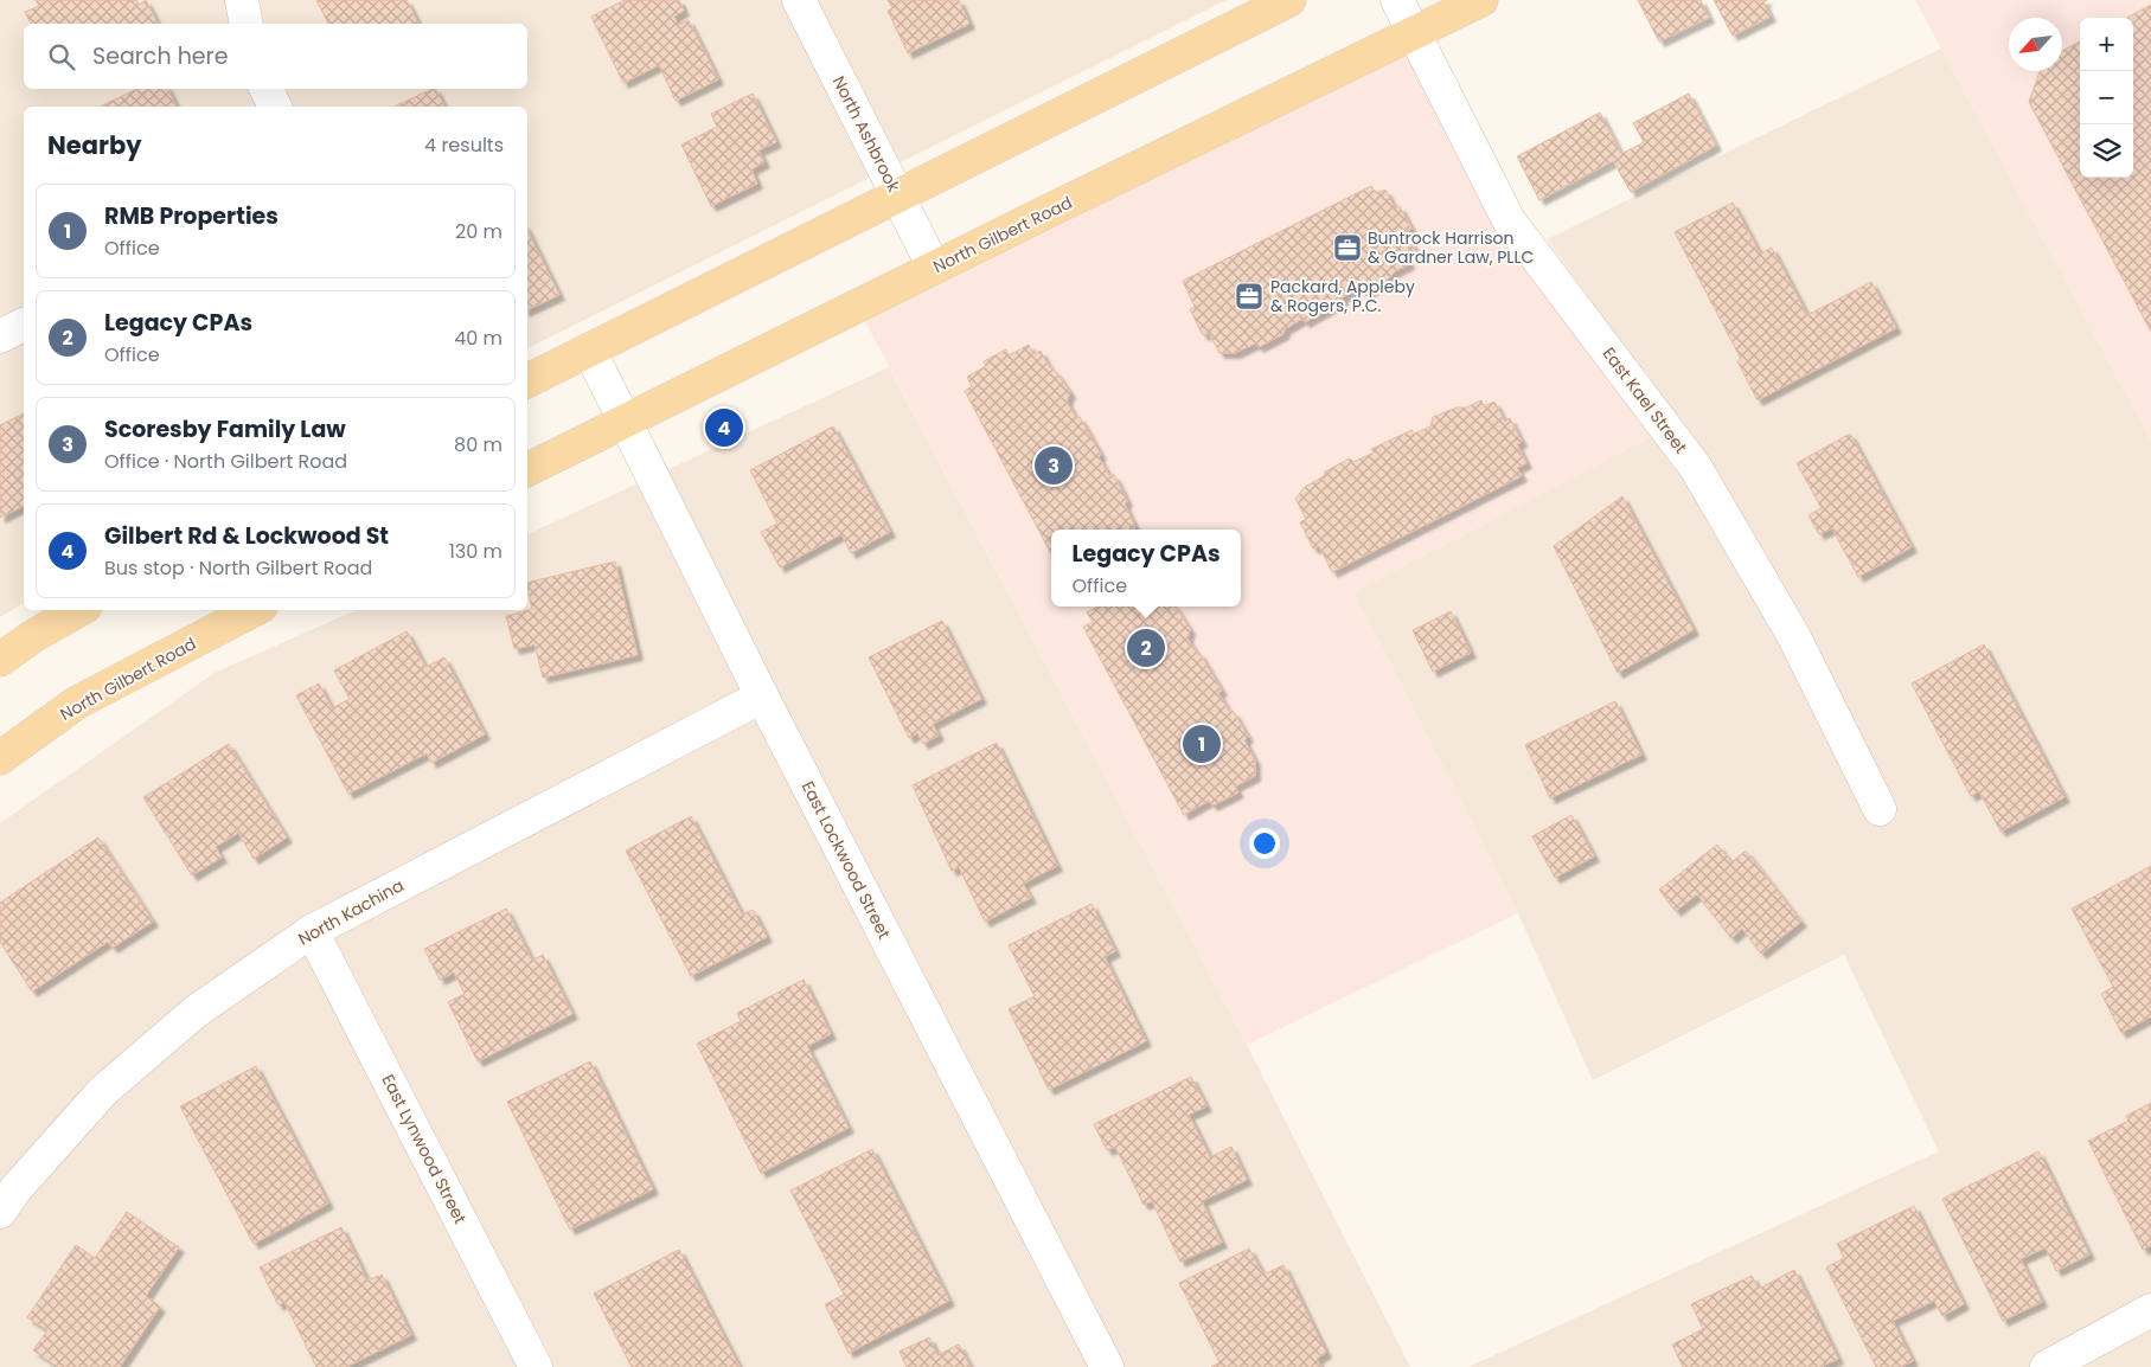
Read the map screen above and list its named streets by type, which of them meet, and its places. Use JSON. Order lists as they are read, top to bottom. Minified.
{"streets":{"main road":["North Gilbert Road"],"street":["North Ashbrook","East Kael Street","East Lockwood Street","North Kachina","East Lynwood Street"]},"crossings":[["North Ashbrook","North Gilbert Road"],["North Gilbert Road","East Kael Street"],["North Gilbert Road","East Lockwood Street"],["East Lockwood Street","North Kachina"],["North Kachina","East Lynwood Street"]],"places":{"office":["Buntrock Harrison & Gardner Law, PLLC","Packard, Appleby & Rogers, P.C."]},"north":"bottom left","page":{"map_buttons":["+","−"],"search":"Search here","heading":["Nearby","4 results"],"list":[{"mark":"1","name":"RMB Properties","note":"Office","value":"20 m"},{"mark":"2","name":"Legacy CPAs","note":"Office","value":"40 m"},{"mark":"3","name":"Scoresby Family Law","note":"Office · North Gilbert Road","value":"80 m"},{"mark":"4","name":"Gilbert Rd & Lockwood St","note":"Bus stop · North Gilbert Road","value":"130 m"}],"pins":["4","3","2","1"],"popup":["Legacy CPAs","Office"]}}
